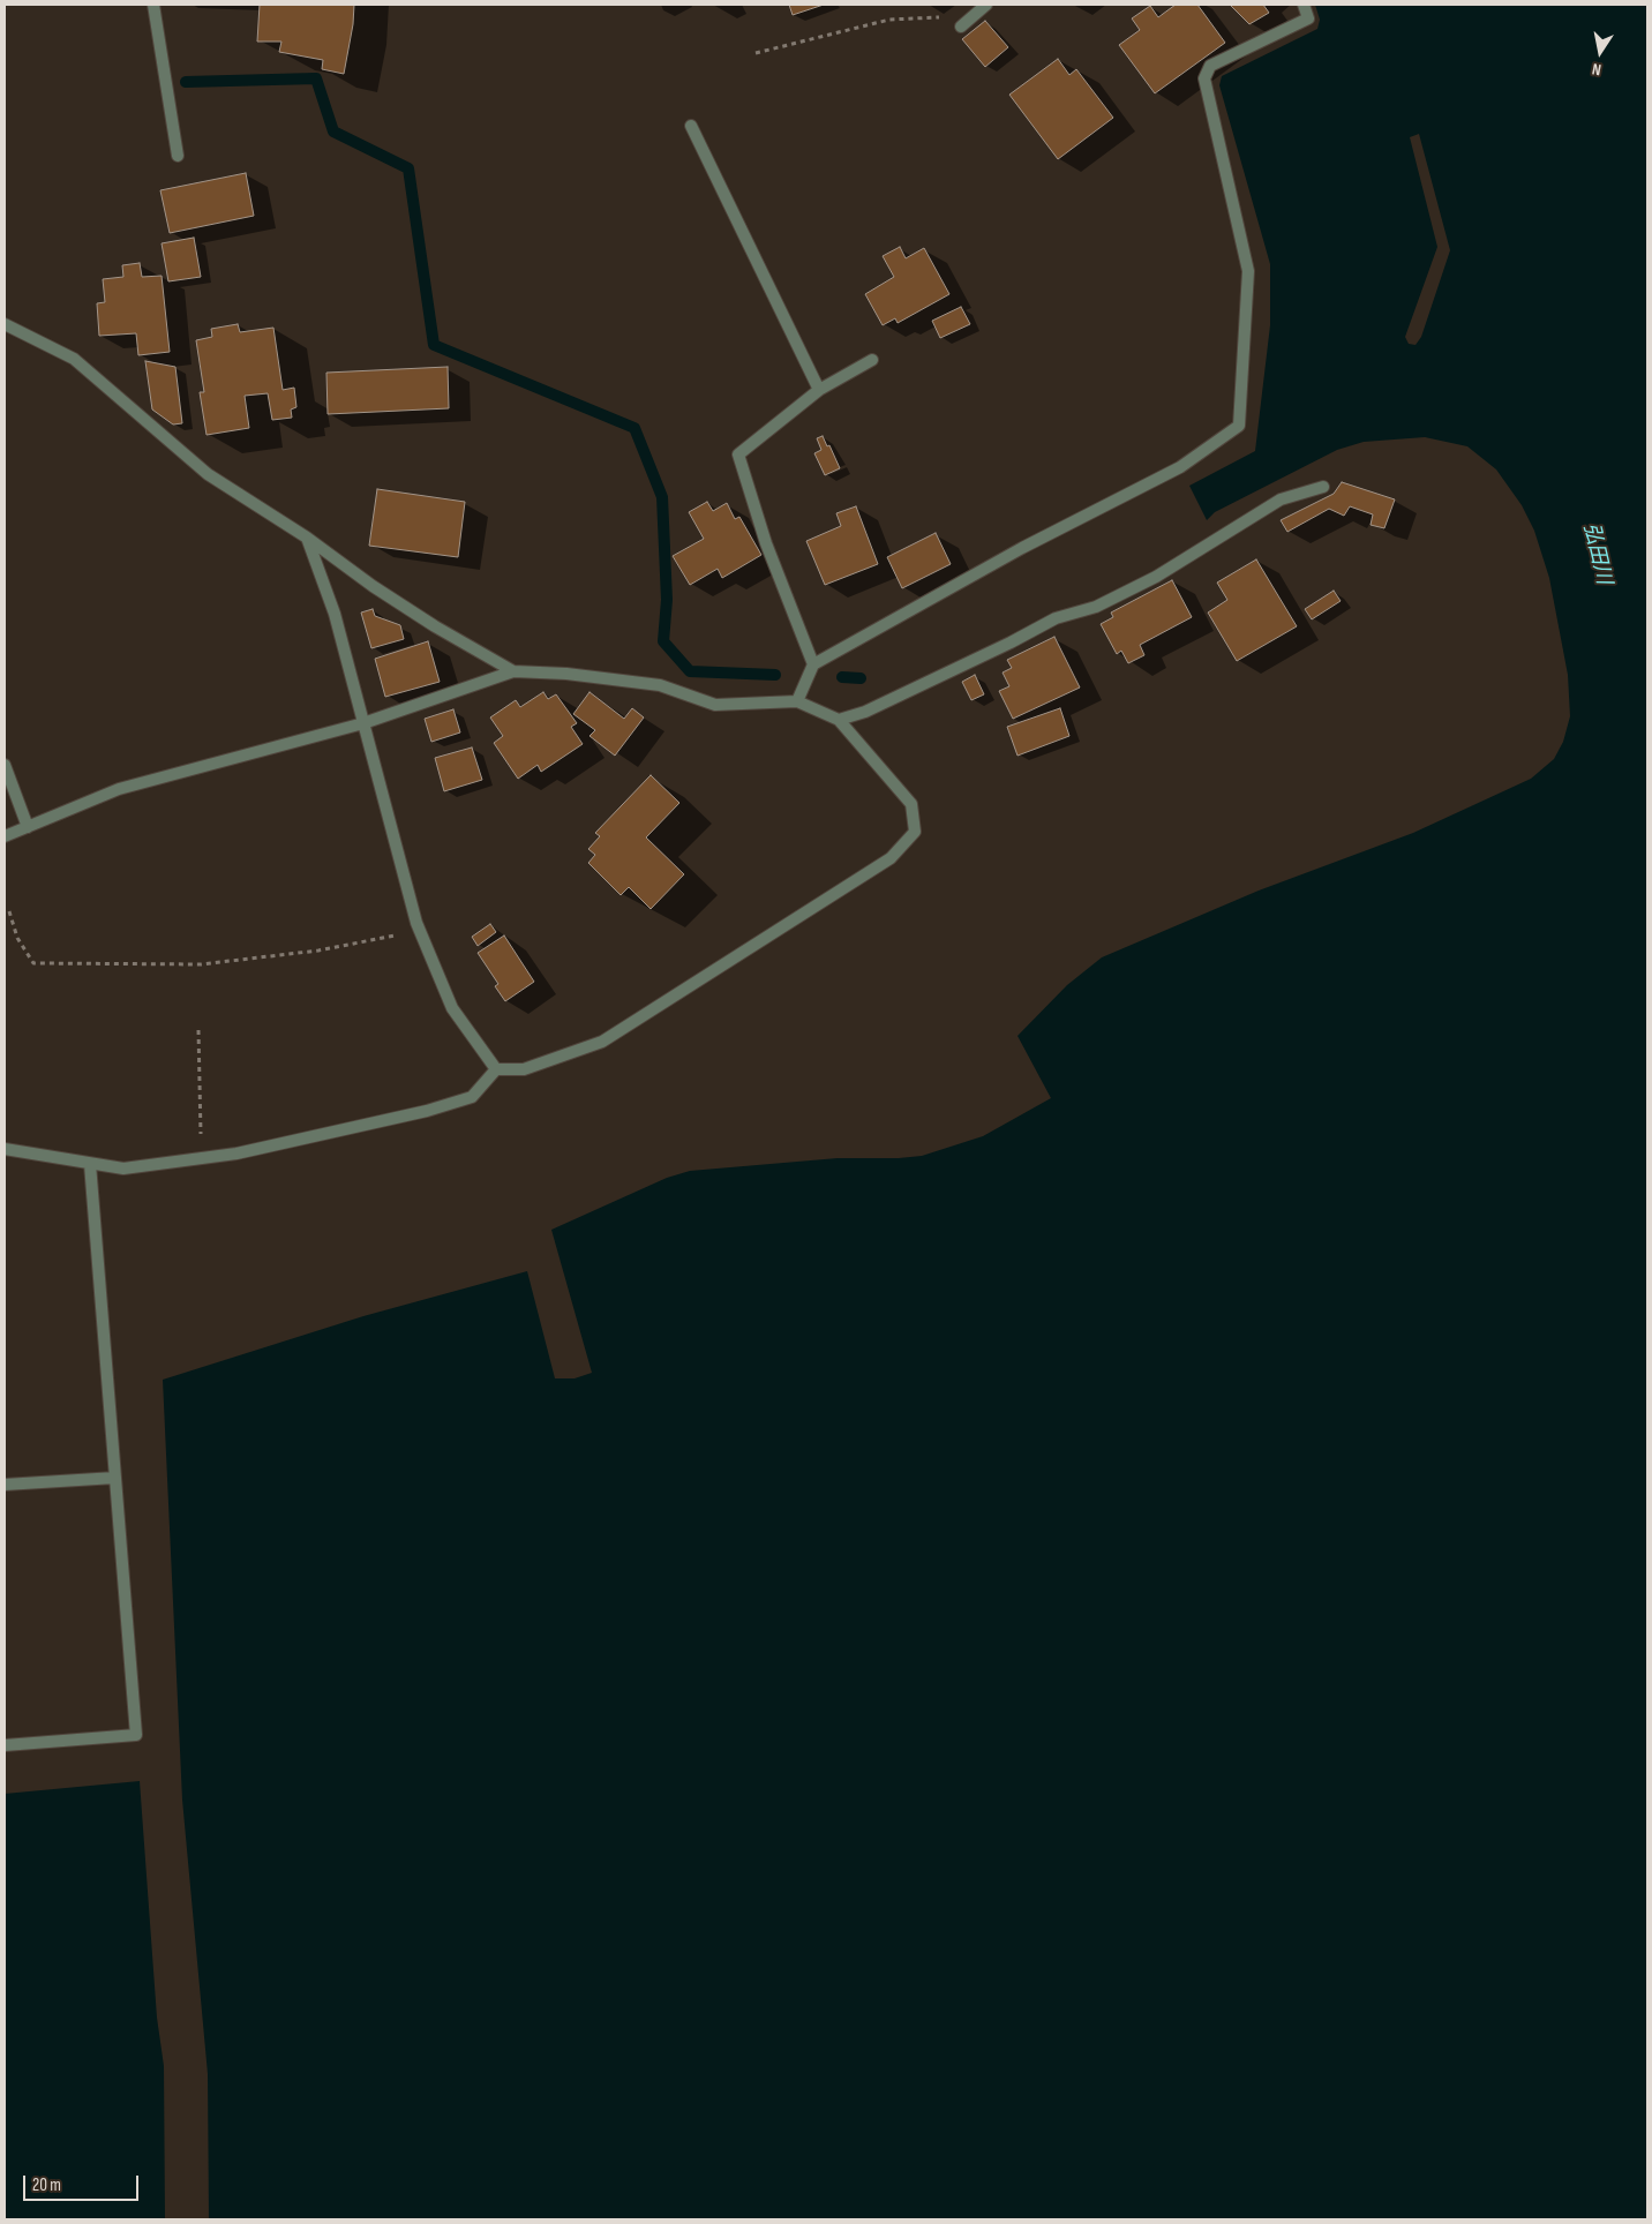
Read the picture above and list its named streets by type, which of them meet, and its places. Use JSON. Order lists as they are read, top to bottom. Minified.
{"water":["弘田川"],"scale_bar":"20 m","north":"bottom"}
